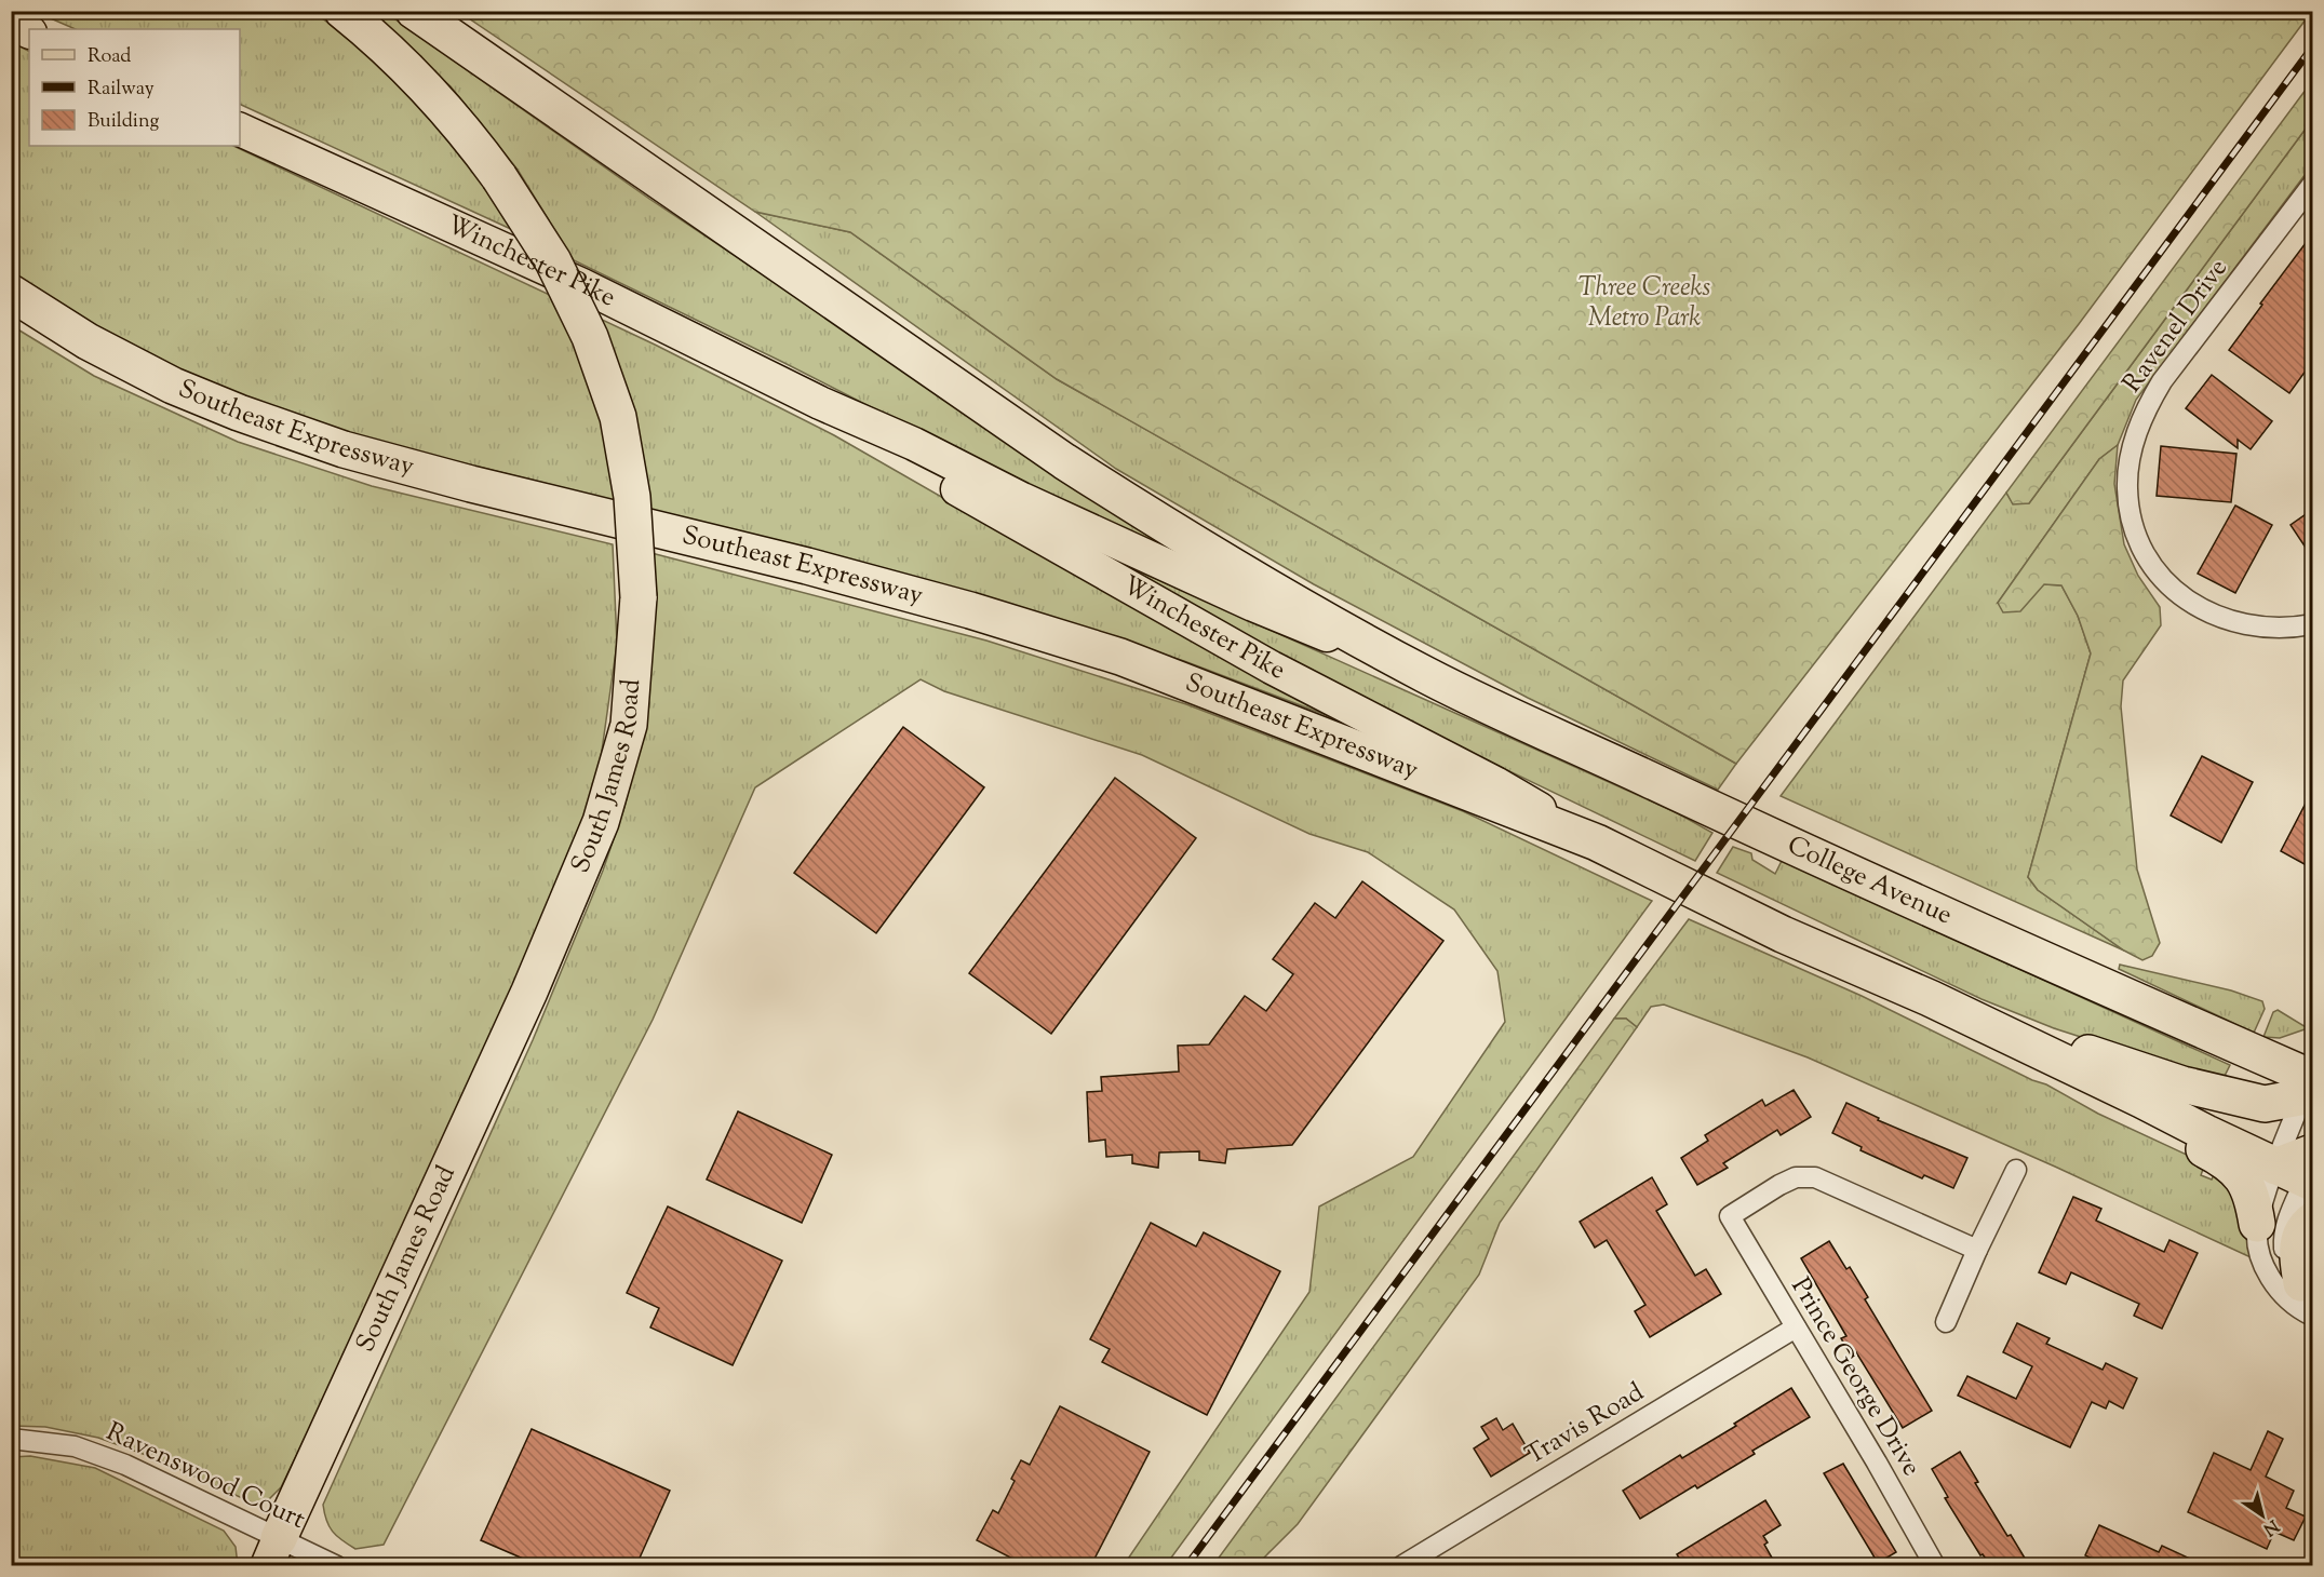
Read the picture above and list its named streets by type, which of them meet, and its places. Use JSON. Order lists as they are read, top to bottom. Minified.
{"streets":{"highway":["Southeast Expressway","South James Road","College Avenue"],"main road":["Winchester Pike"],"street":["Ravenel Drive","Prince George Drive","Travis Road","Ravenswood Court"]},"crossings":[["Winchester Pike","Southeast Expressway"],["Winchester Pike","College Avenue"],["South James Road","Ravenswood Court"],["Prince George Drive","Travis Road"]],"parks":["Three Creeks Metro Park"],"legend":["Road","Railway","Building"],"north":"bottom right"}
